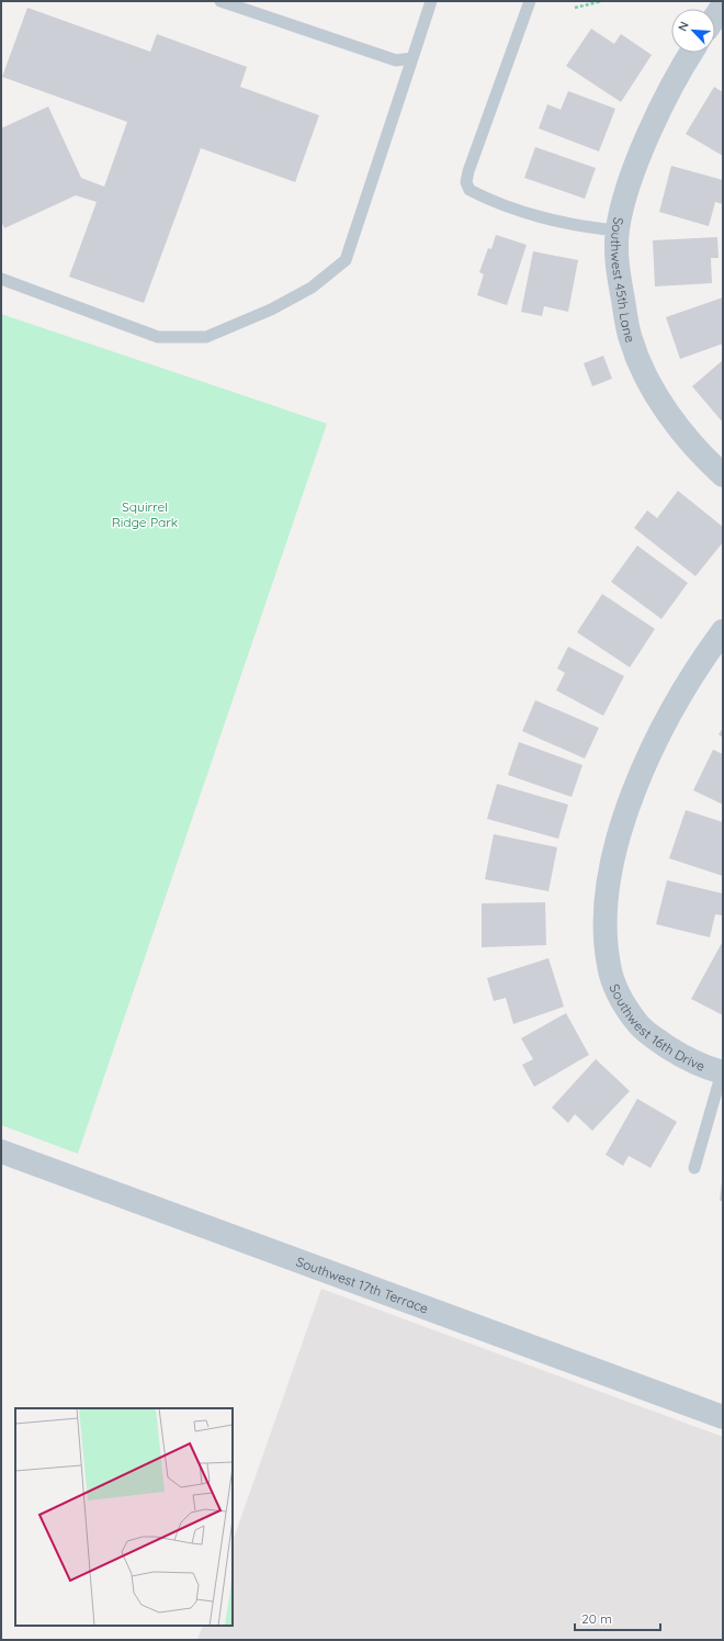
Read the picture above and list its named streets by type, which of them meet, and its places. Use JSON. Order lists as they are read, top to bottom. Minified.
{"streets":{"street":["Southwest 45th Lane","Southwest 16th Drive","Southwest 17th Terrace"]},"parks":["Squirrel Ridge Park"],"scale_bar":"20 m","north":"top left"}
